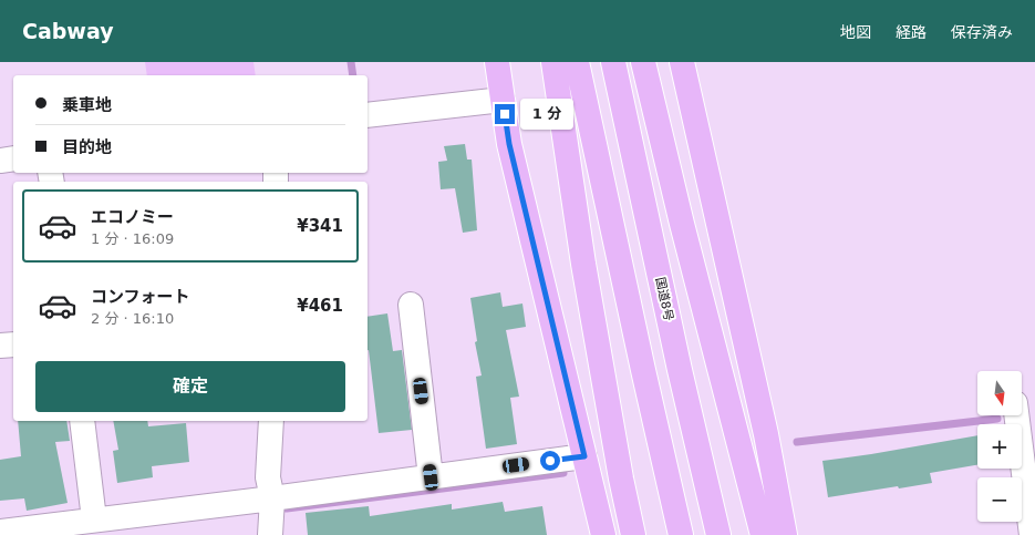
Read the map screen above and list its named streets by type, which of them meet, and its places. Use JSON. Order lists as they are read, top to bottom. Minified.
{"streets":{"highway":["国道8号"]},"north":"bottom","page":{"header":"Cabway","nav":["地図","経路","保存済み"],"banner":["乗車地","目的地"],"bubble":"1 分","list":[{"name":"エコノミー","note":"1 分 · 16:09","value":"¥341"},{"name":"コンフォート","note":"2 分 · 16:10","value":"¥461"}],"buttons":"確定","map_buttons":["+","−"]}}
